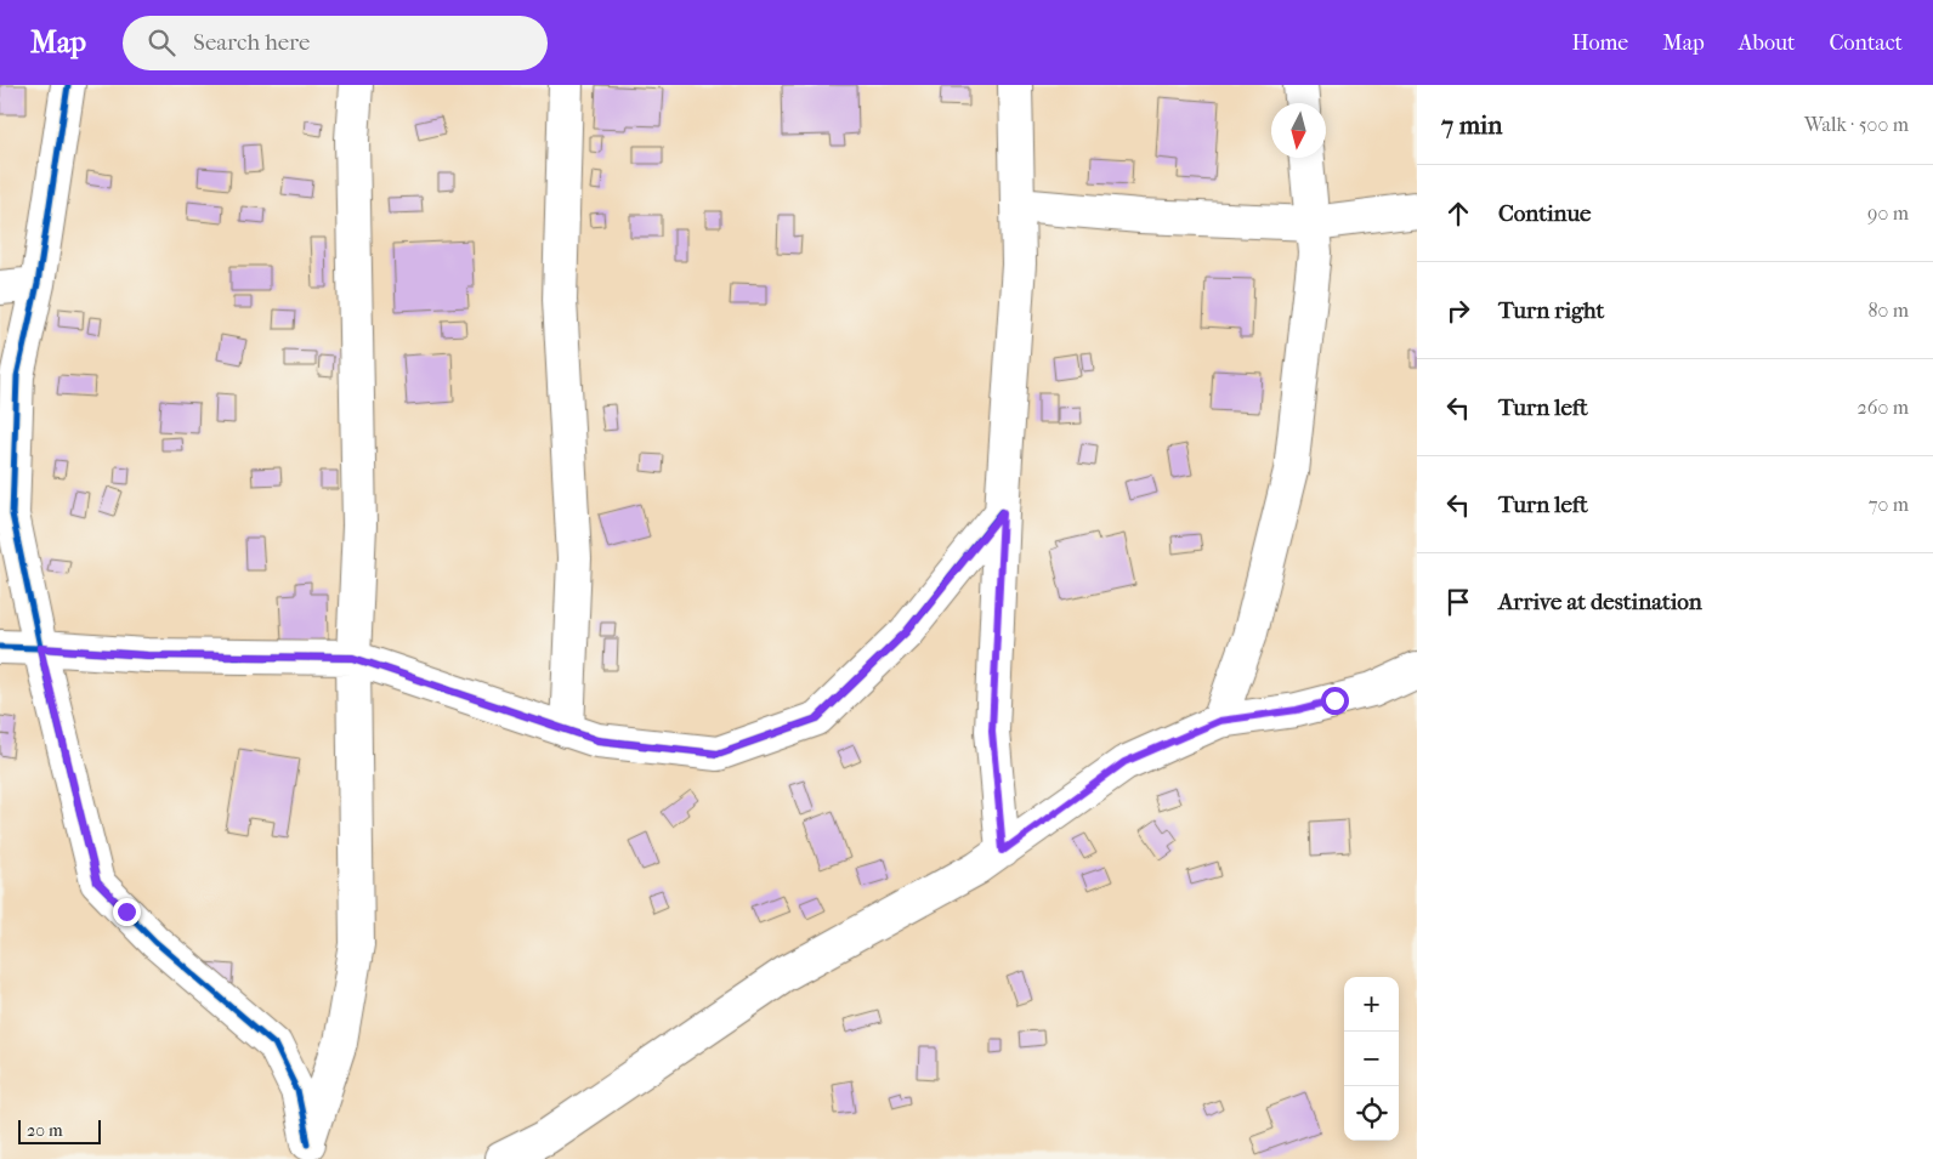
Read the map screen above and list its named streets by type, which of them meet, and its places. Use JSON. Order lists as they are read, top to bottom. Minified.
{"scale_bar":"20 m","north":"bottom","page":{"header":"Map","search":"Search here","nav":["Home","Map","About","Contact"],"heading":["7 min","Walk · 500 m"],"list":[["Continue","90 m"],["Turn right","80 m"],["Turn left","260 m"],["Turn left","70 m"],"Arrive at destination"],"map_buttons":["+","−"],"scale":"20 m"}}
